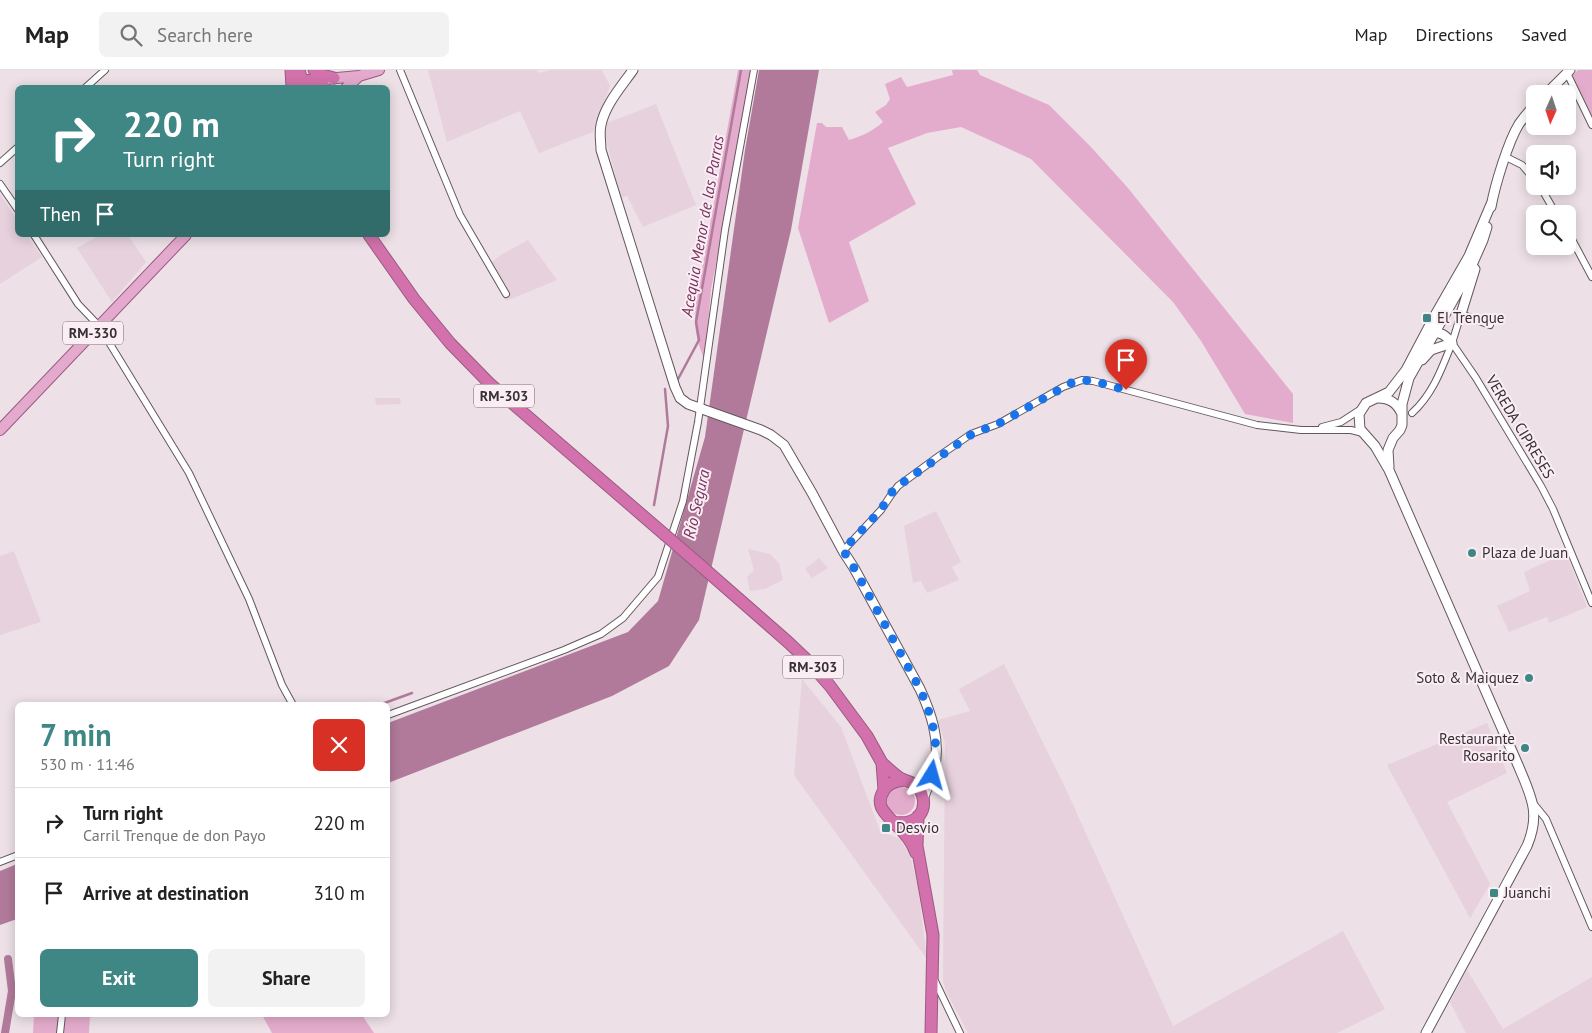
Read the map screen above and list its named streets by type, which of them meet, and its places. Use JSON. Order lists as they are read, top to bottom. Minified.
{"streets":{"highway":["RM-303"],"main road":["RM-330"],"street":["VEREDA CIPRESES"]},"water":["Acequia Menor de las Parras","Río Segura"],"places":{"transit":["El Trenque","Desvio","Juanchi"],"other":["Plaza de Juan","Soto & Maiquez","Restaurante Rosarito"]},"north":"bottom","page":{"header":"Map","search":"Search here","nav":["Map","Directions","Saved"],"turn":["220 m","Turn right"],"then":"Then","heading":["7 min","530 m · 11:46"],"list":[{"name":"Turn right","note":"Carril Trenque de don Payo","value":"220 m"},{"name":"Arrive at destination","value":"310 m"}],"buttons":["Exit","Share"]}}
